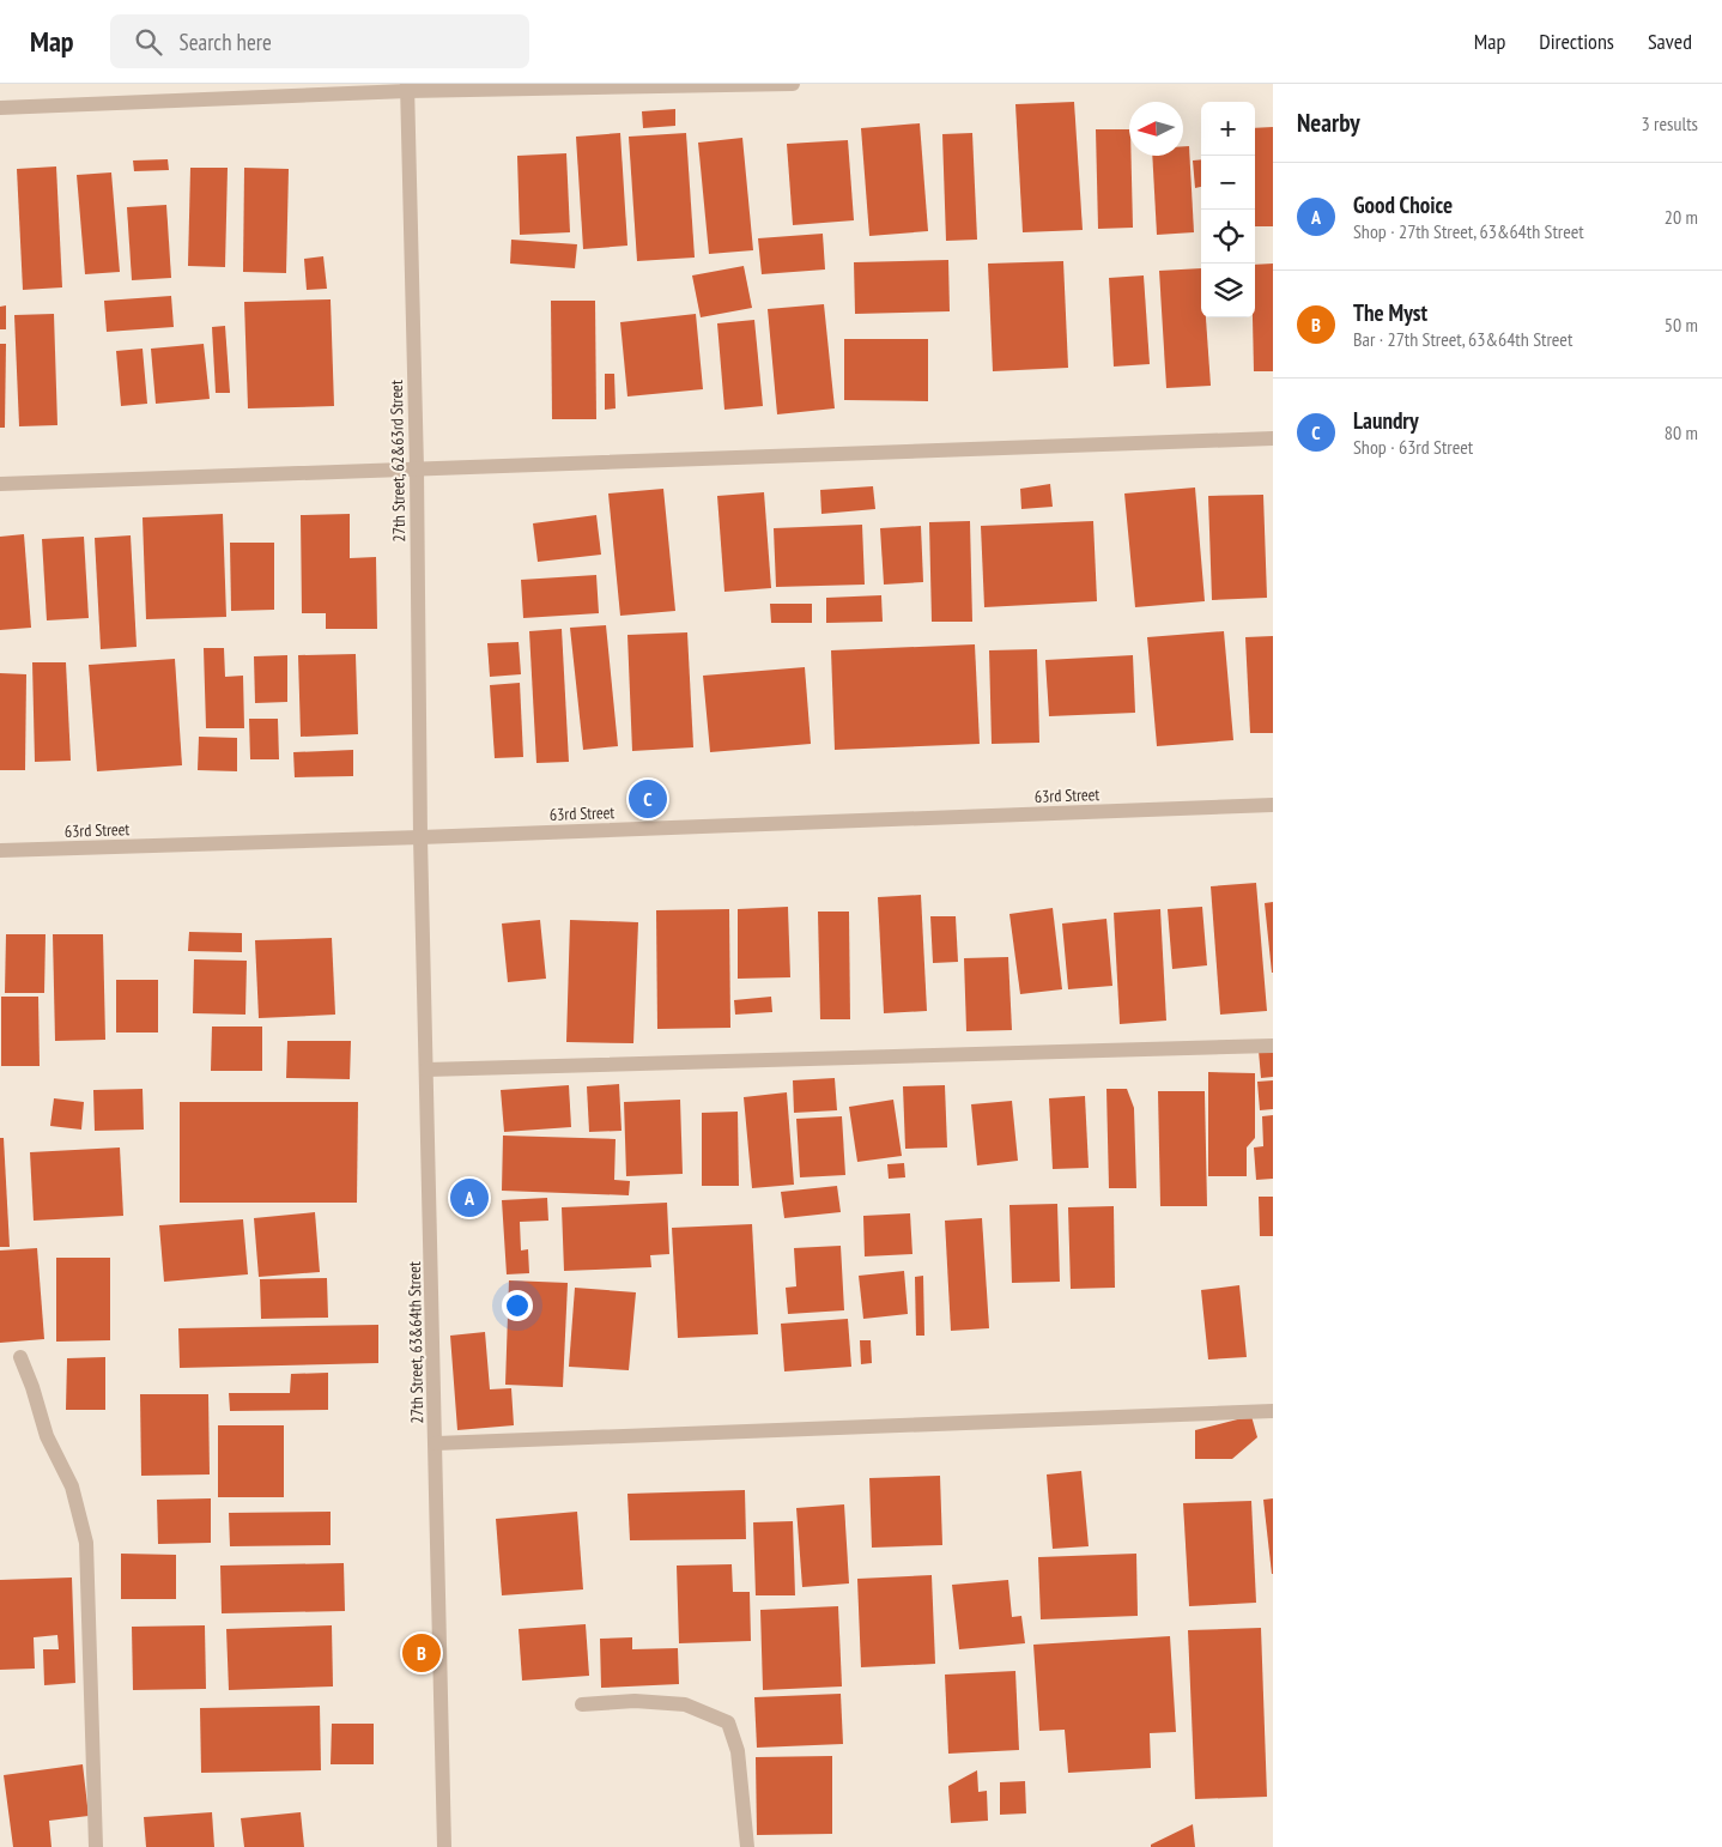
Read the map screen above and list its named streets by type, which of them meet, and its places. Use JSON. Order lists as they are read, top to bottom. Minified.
{"streets":{"street":["27th Street, 62&63rd Street","63rd Street","27th Street, 63&64th Street"]},"crossings":[["27th Street, 62&63rd Street","63rd Street"],["27th Street, 62&63rd Street","27th Street, 63&64th Street"],["63rd Street","27th Street, 63&64th Street"]],"north":"left","page":{"header":"Map","search":"Search here","nav":["Map","Directions","Saved"],"heading":["Nearby","3 results"],"map_buttons":["+","−"],"list":[{"mark":"A","name":"Good Choice","note":"Shop · 27th Street, 63&64th Street","value":"20 m"},{"mark":"B","name":"The Myst","note":"Bar · 27th Street, 63&64th Street","value":"50 m"},{"mark":"C","name":"Laundry","note":"Shop · 63rd Street","value":"80 m"}],"pins":["C","A","B"]}}
